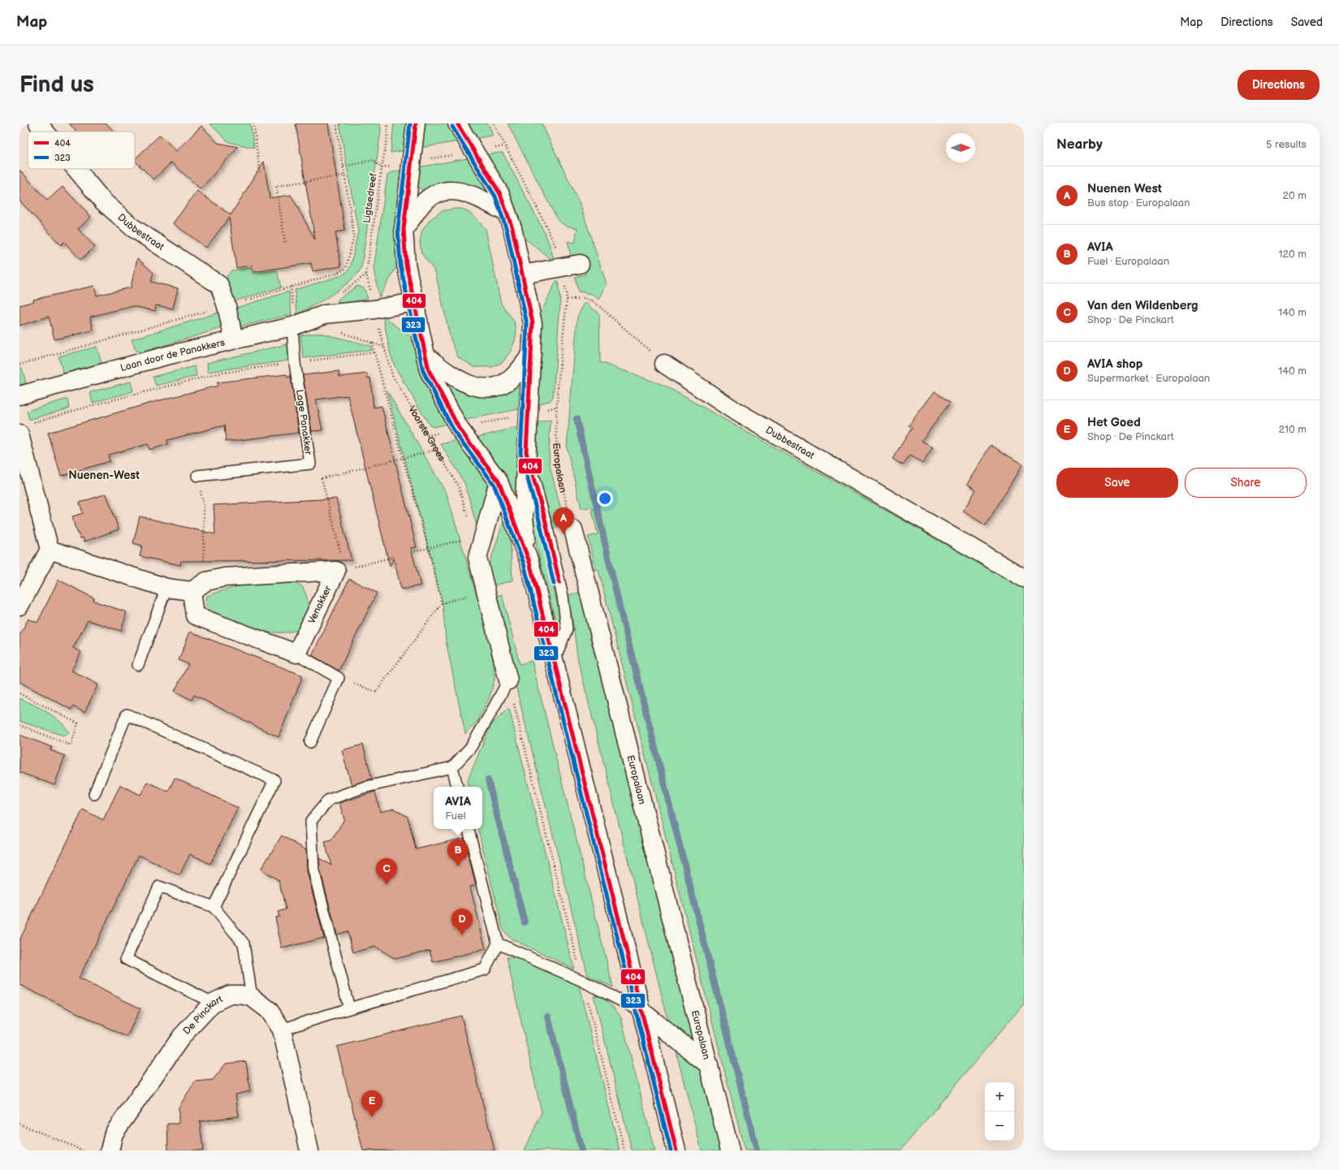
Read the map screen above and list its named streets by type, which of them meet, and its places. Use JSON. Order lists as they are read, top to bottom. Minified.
{"streets":{"street":["Dubbestraat","Laan door de Panakkers","Europalaan","Venakker","De Pinckart"],"lane":["Lage Panakker"],"path":["Ligtsedreef","Voorste Groes"]},"crossings":[["Ligtsedreef","Dubbestraat"],["Dubbestraat","Laan door de Panakkers"],["Laan door de Panakkers","Lage Panakker"],["Laan door de Panakkers","Voorste Groes"]],"districts":["Nuenen-West"],"lines":["transit line 404","transit line 323"],"legend":["404","323"],"north":"right","page":{"header":"Map","nav":["Map","Directions","Saved"],"buttons":["Directions",["Save","Share"]],"title":"Find us","heading":["Nearby","5 results"],"list":[{"mark":"A","name":"Nuenen West","note":"Bus stop · Europalaan","value":"20 m"},{"mark":"B","name":"AVIA","note":"Fuel · Europalaan","value":"120 m"},{"mark":"C","name":"Van den Wildenberg","note":"Shop · De Pinckart","value":"140 m"},{"mark":"D","name":"AVIA shop","note":"Supermarket · Europalaan","value":"140 m"},{"mark":"E","name":"Het Goed","note":"Shop · De Pinckart","value":"210 m"}],"pins":["A","B","C","D","E"],"popup":["AVIA","Fuel"],"map_buttons":["+","−"]}}
